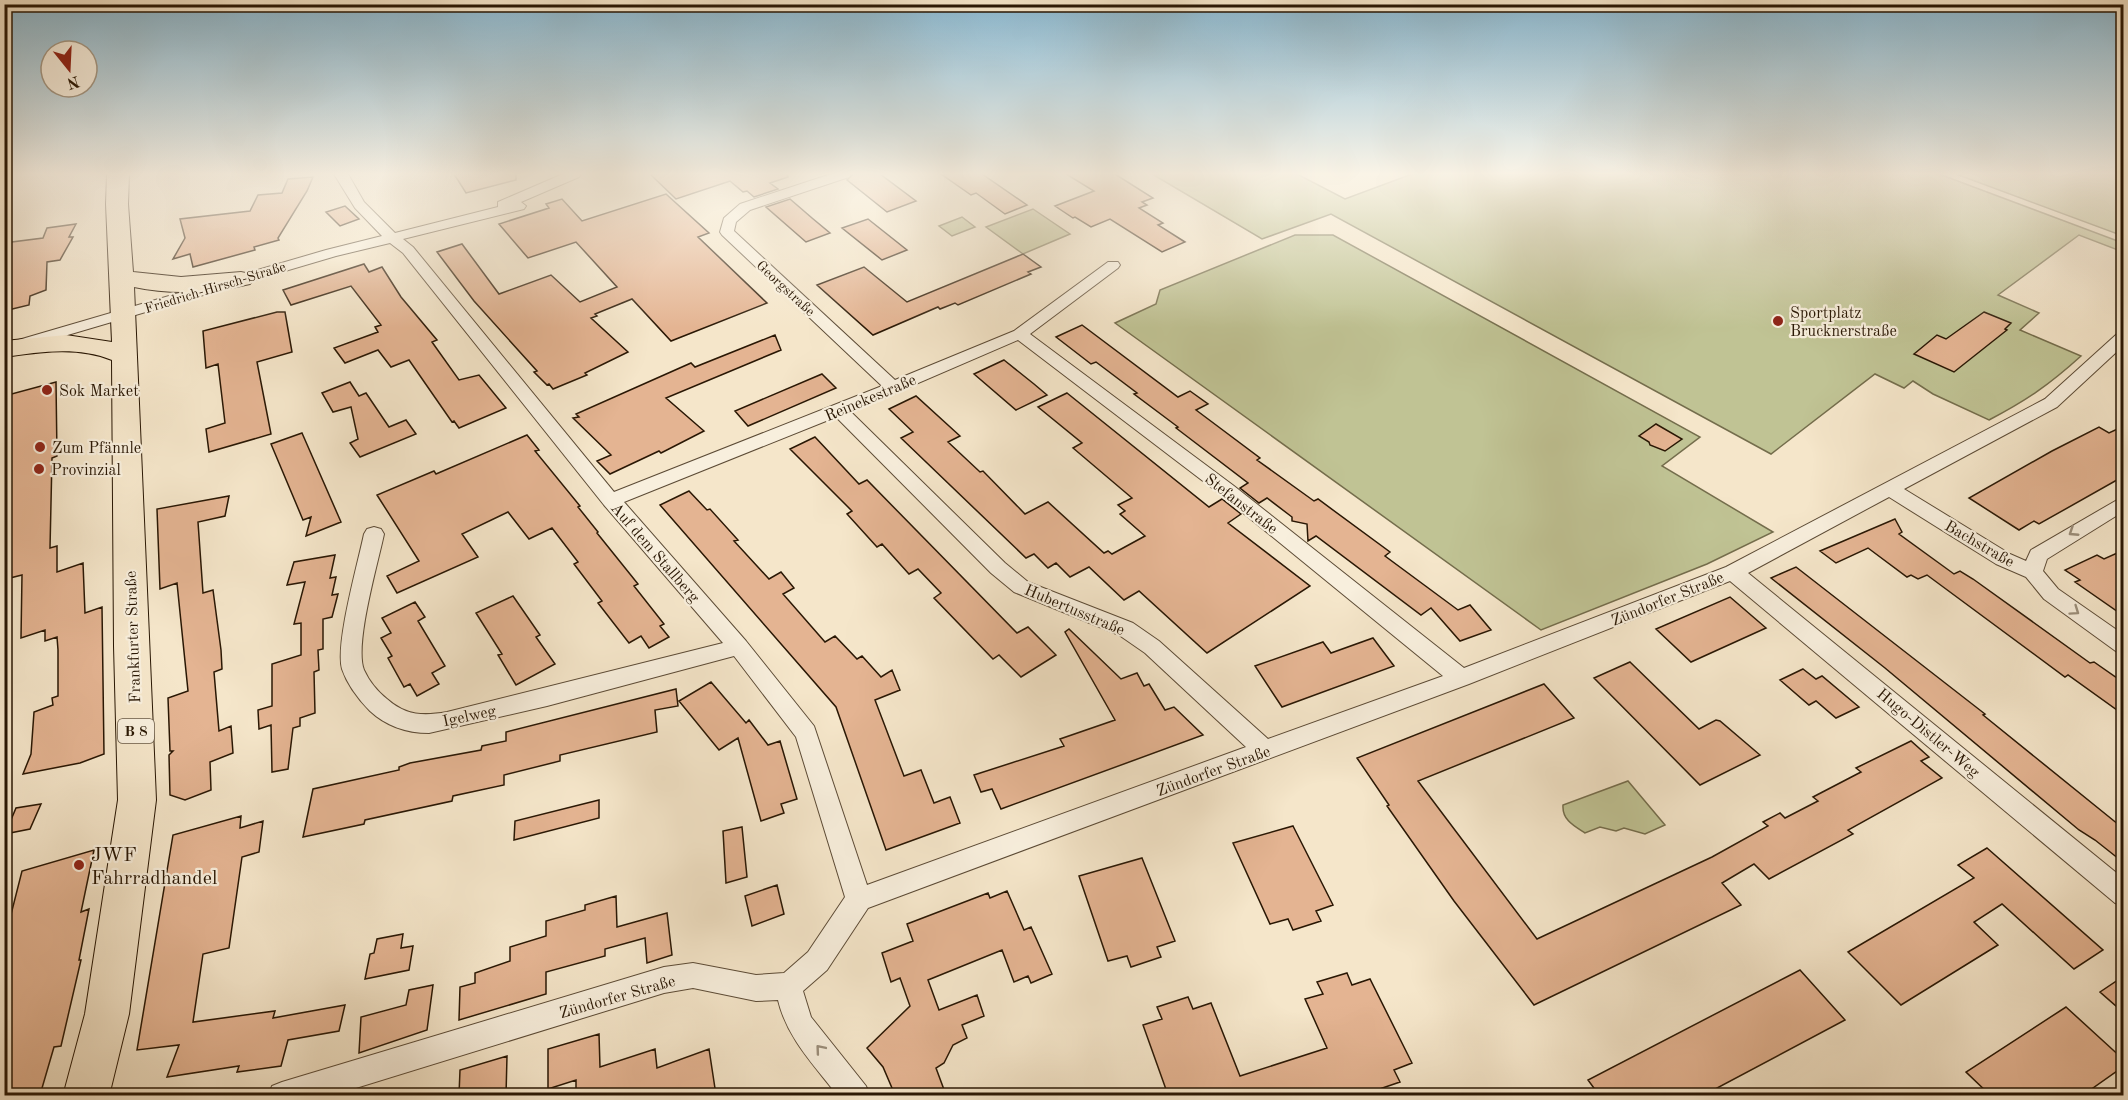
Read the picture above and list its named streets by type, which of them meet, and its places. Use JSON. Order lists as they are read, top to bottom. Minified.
{"streets":{"main road":["Frankfurter Straße","B 8"],"street":["Friedrich-Hirsch-Straße","Georgstraße","Reinekestraße","Stefanstraße","Bachstraße","Auf dem Stallberg","Zündorfer Straße","Hubertusstraße","Igelweg","Hugo-Distler-Weg"]},"crossings":[["Friedrich-Hirsch-Straße","Auf dem Stallberg"],["Friedrich-Hirsch-Straße","Frankfurter Straße"],["Georgstraße","Reinekestraße"],["Reinekestraße","Stefanstraße"],["Reinekestraße","Auf dem Stallberg"],["Reinekestraße","Hubertusstraße"],["Stefanstraße","Zündorfer Straße"],["Bachstraße","Zündorfer Straße"],["Auf dem Stallberg","Zündorfer Straße"],["Auf dem Stallberg","Igelweg"],["Zündorfer Straße","Hubertusstraße"],["Zündorfer Straße","Hugo-Distler-Weg"]],"one_way":["Bachstraße"],"places":["Sportplatz Brucknerstraße","Sok Market","Zum Pfännle","Provinzial","JWF Fahrradhandel"],"north":"bottom"}
